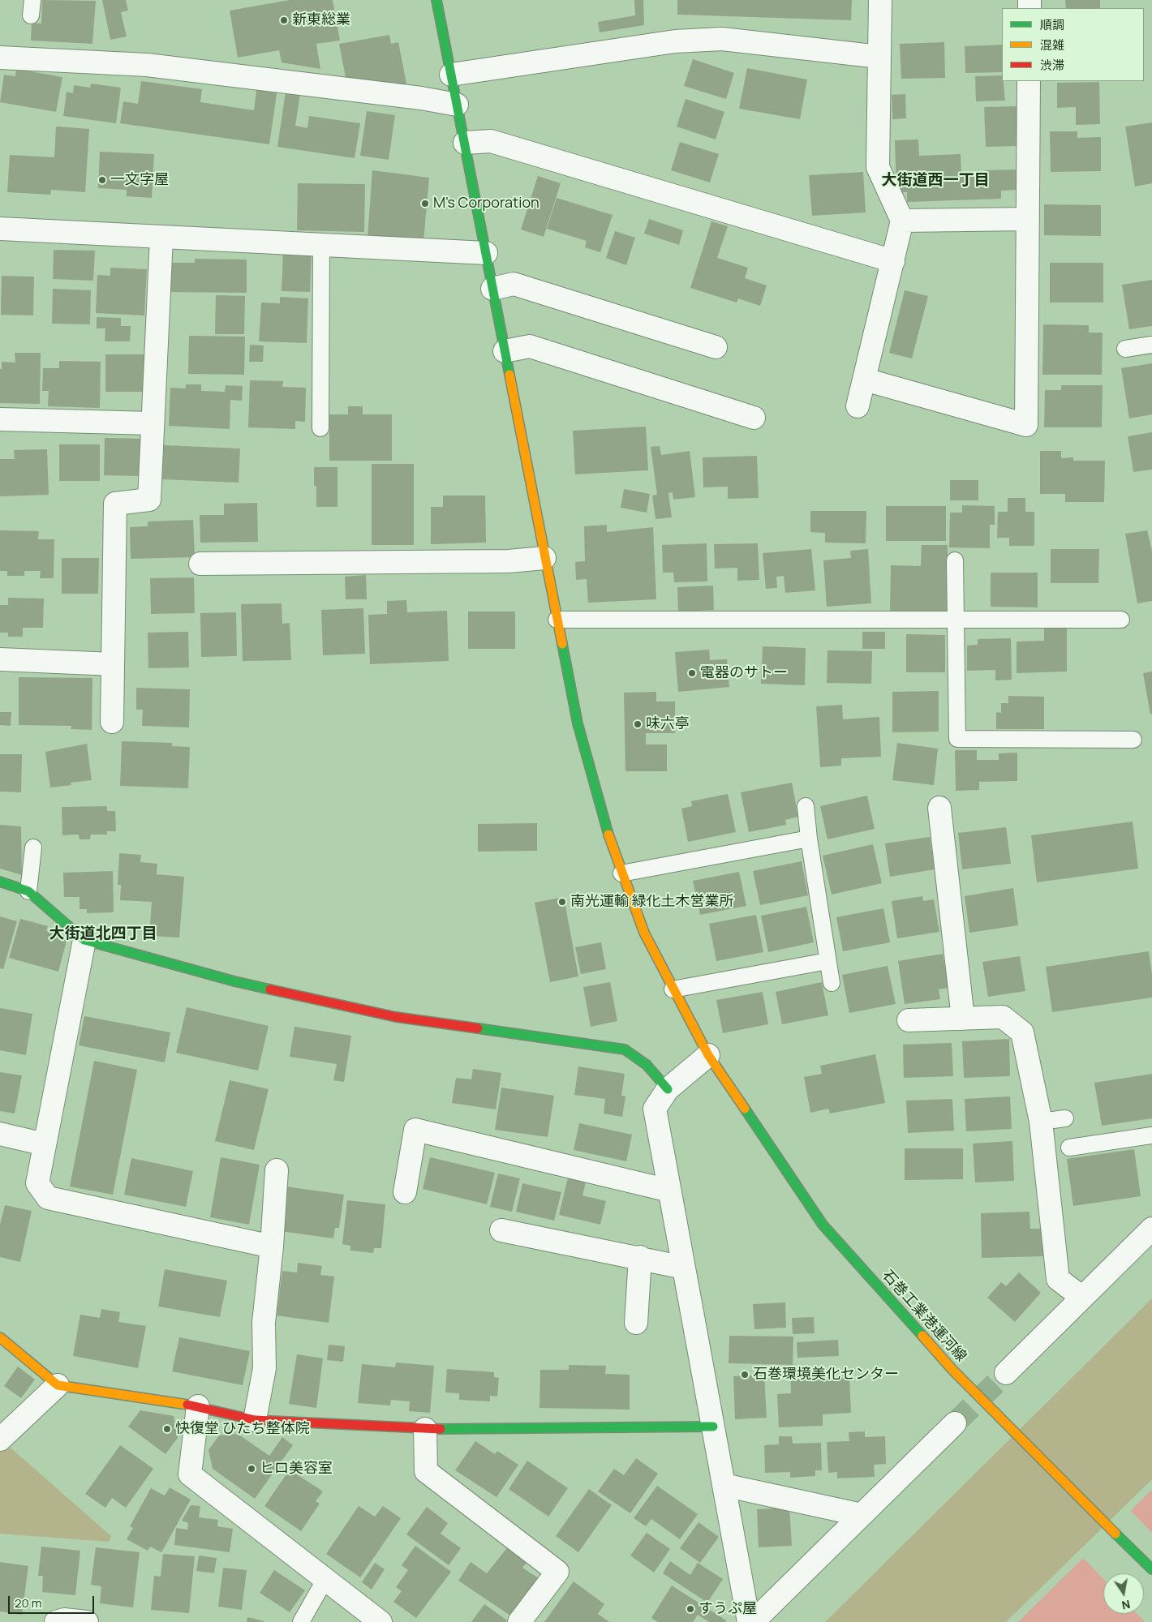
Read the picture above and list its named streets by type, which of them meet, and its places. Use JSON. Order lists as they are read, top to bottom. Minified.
{"streets":{"street":["石巻工業港運河線"]},"districts":["大街道西一丁目","大街道北四丁目"],"places":["新東総業","一文字屋","M's Corporation","電器のサトー","味六亭","南光運輸 緑化土木営業所","石巻環境美化センター","快復堂 ひたち整体院","ヒロ美容室","すうぷ屋"],"legend":["順調","混雑","渋滞"],"scale_bar":"20 m","north":"bottom"}
